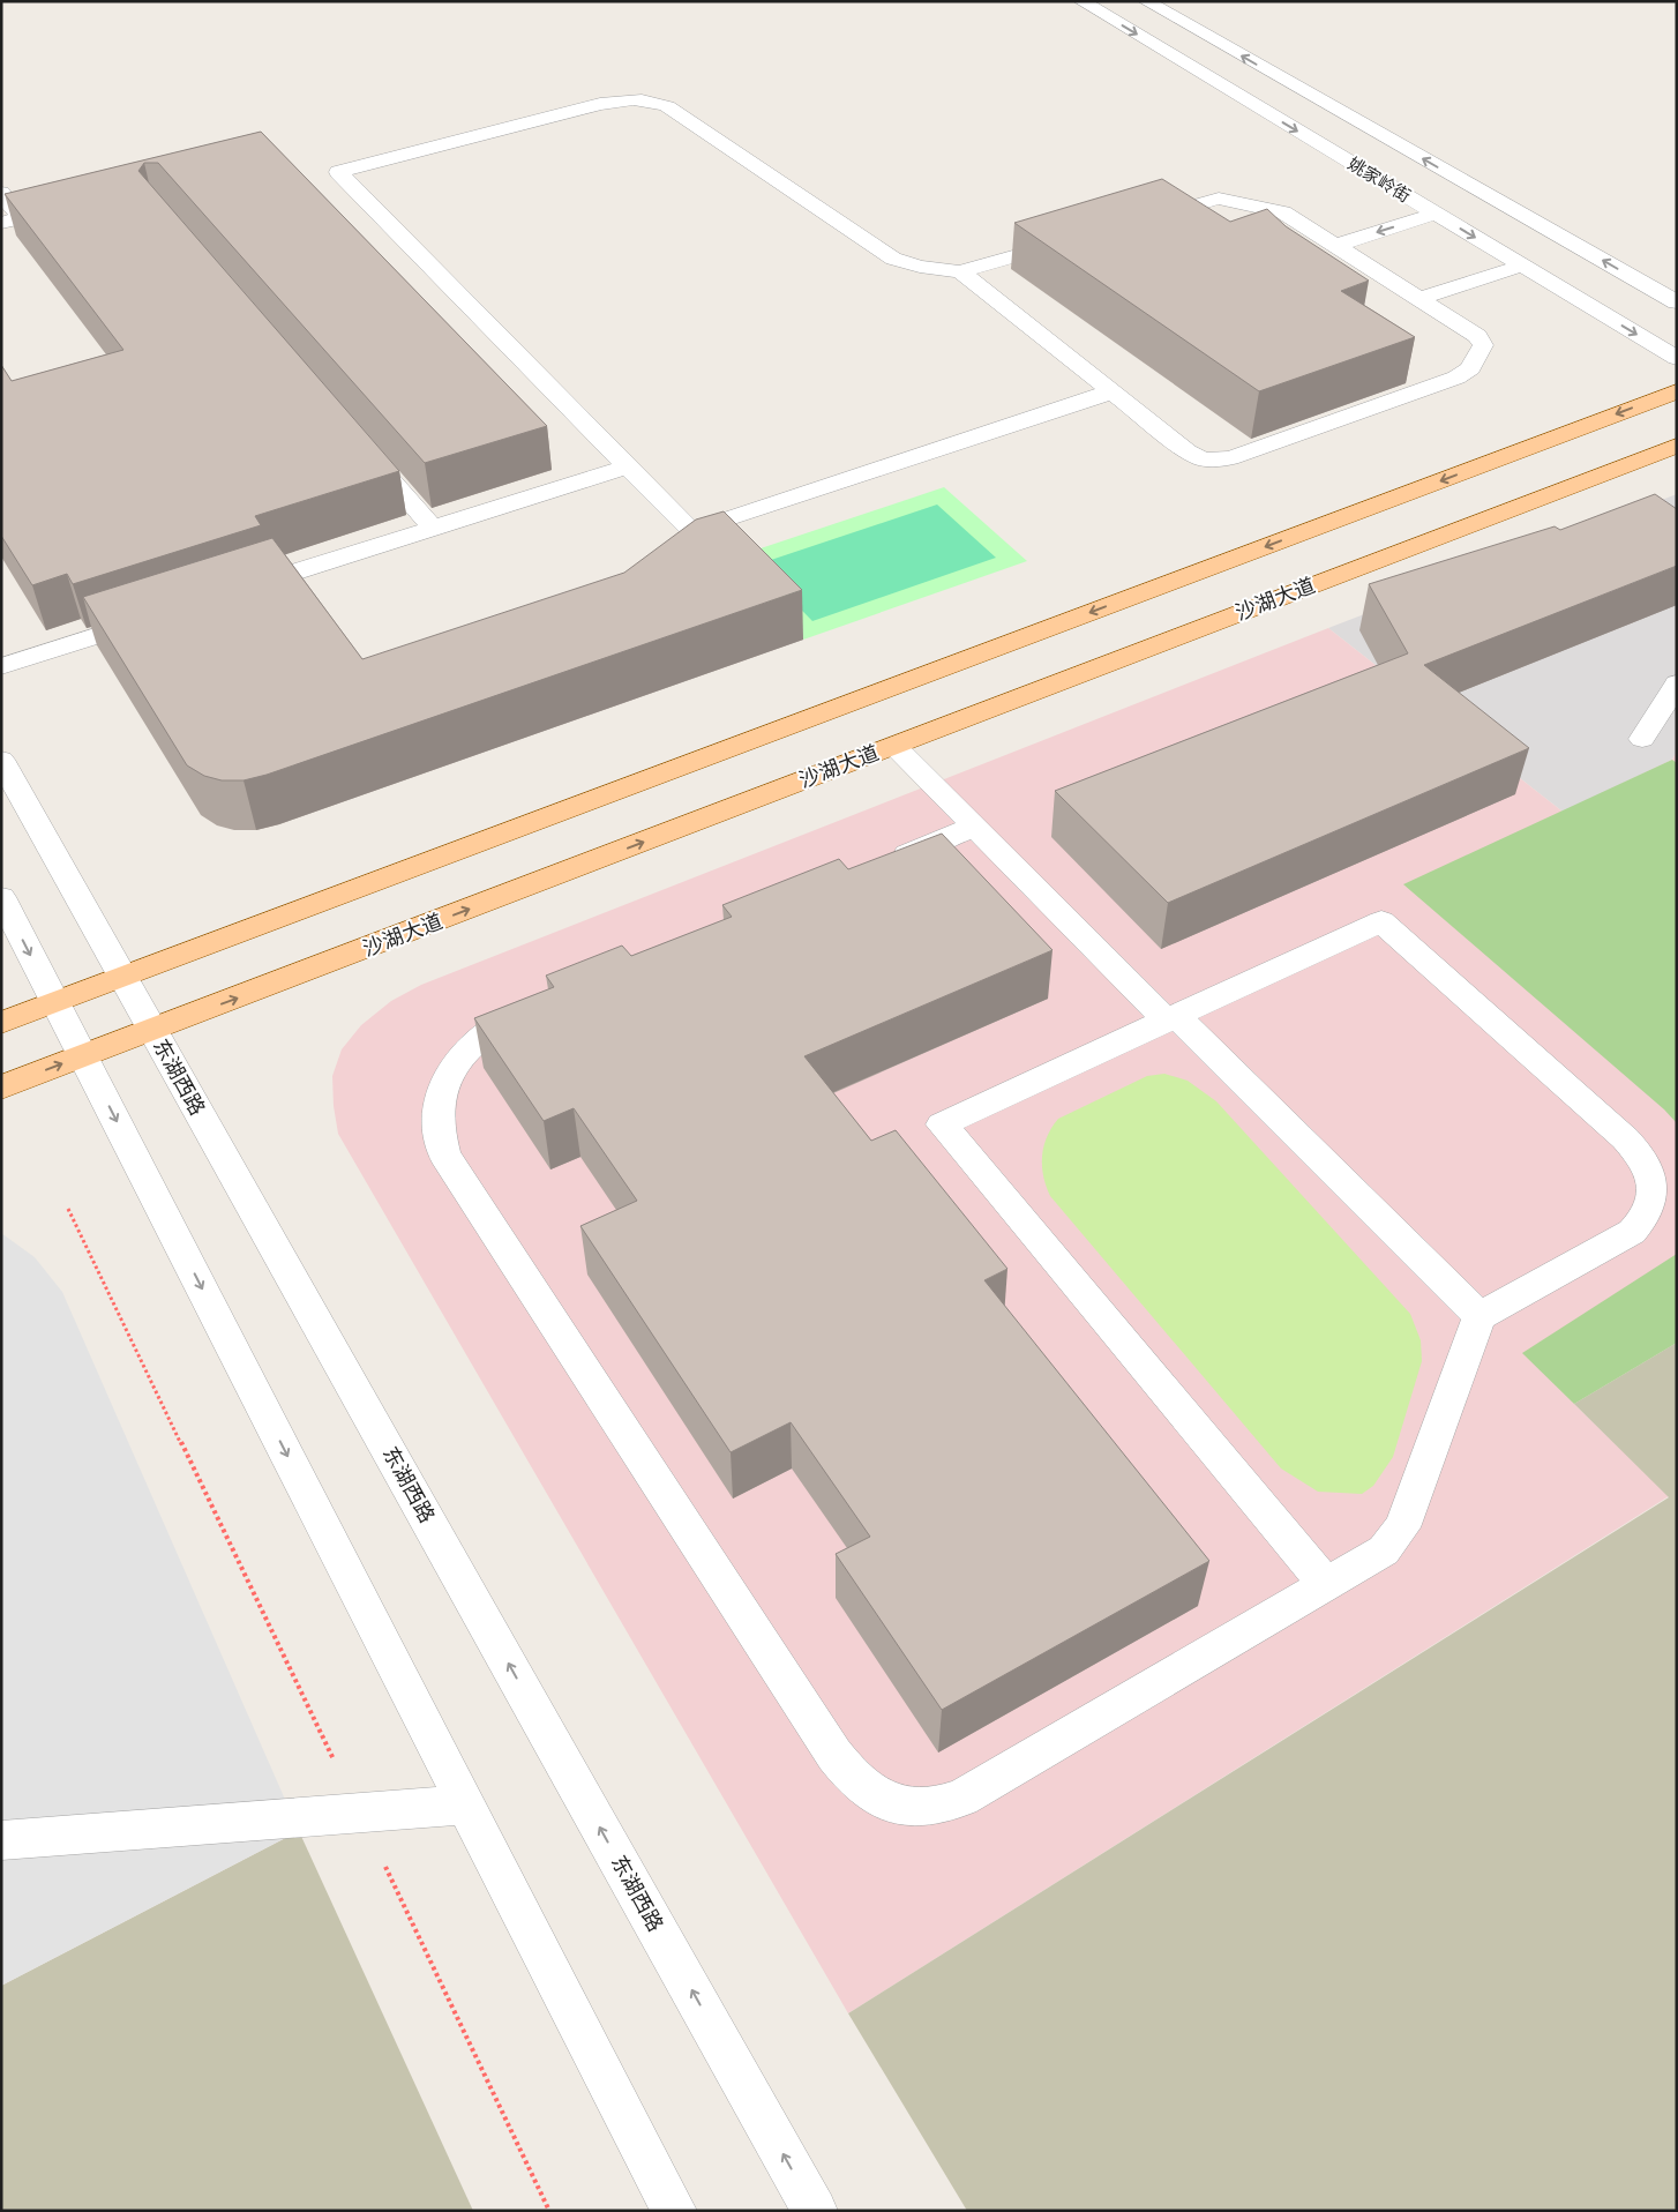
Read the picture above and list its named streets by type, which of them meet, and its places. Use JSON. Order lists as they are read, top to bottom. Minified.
{"streets":{"main road":["沙湖大道"],"street":["姚家岭街","东湖西路"]},"crossings":[["沙湖大道","东湖西路"]]}
